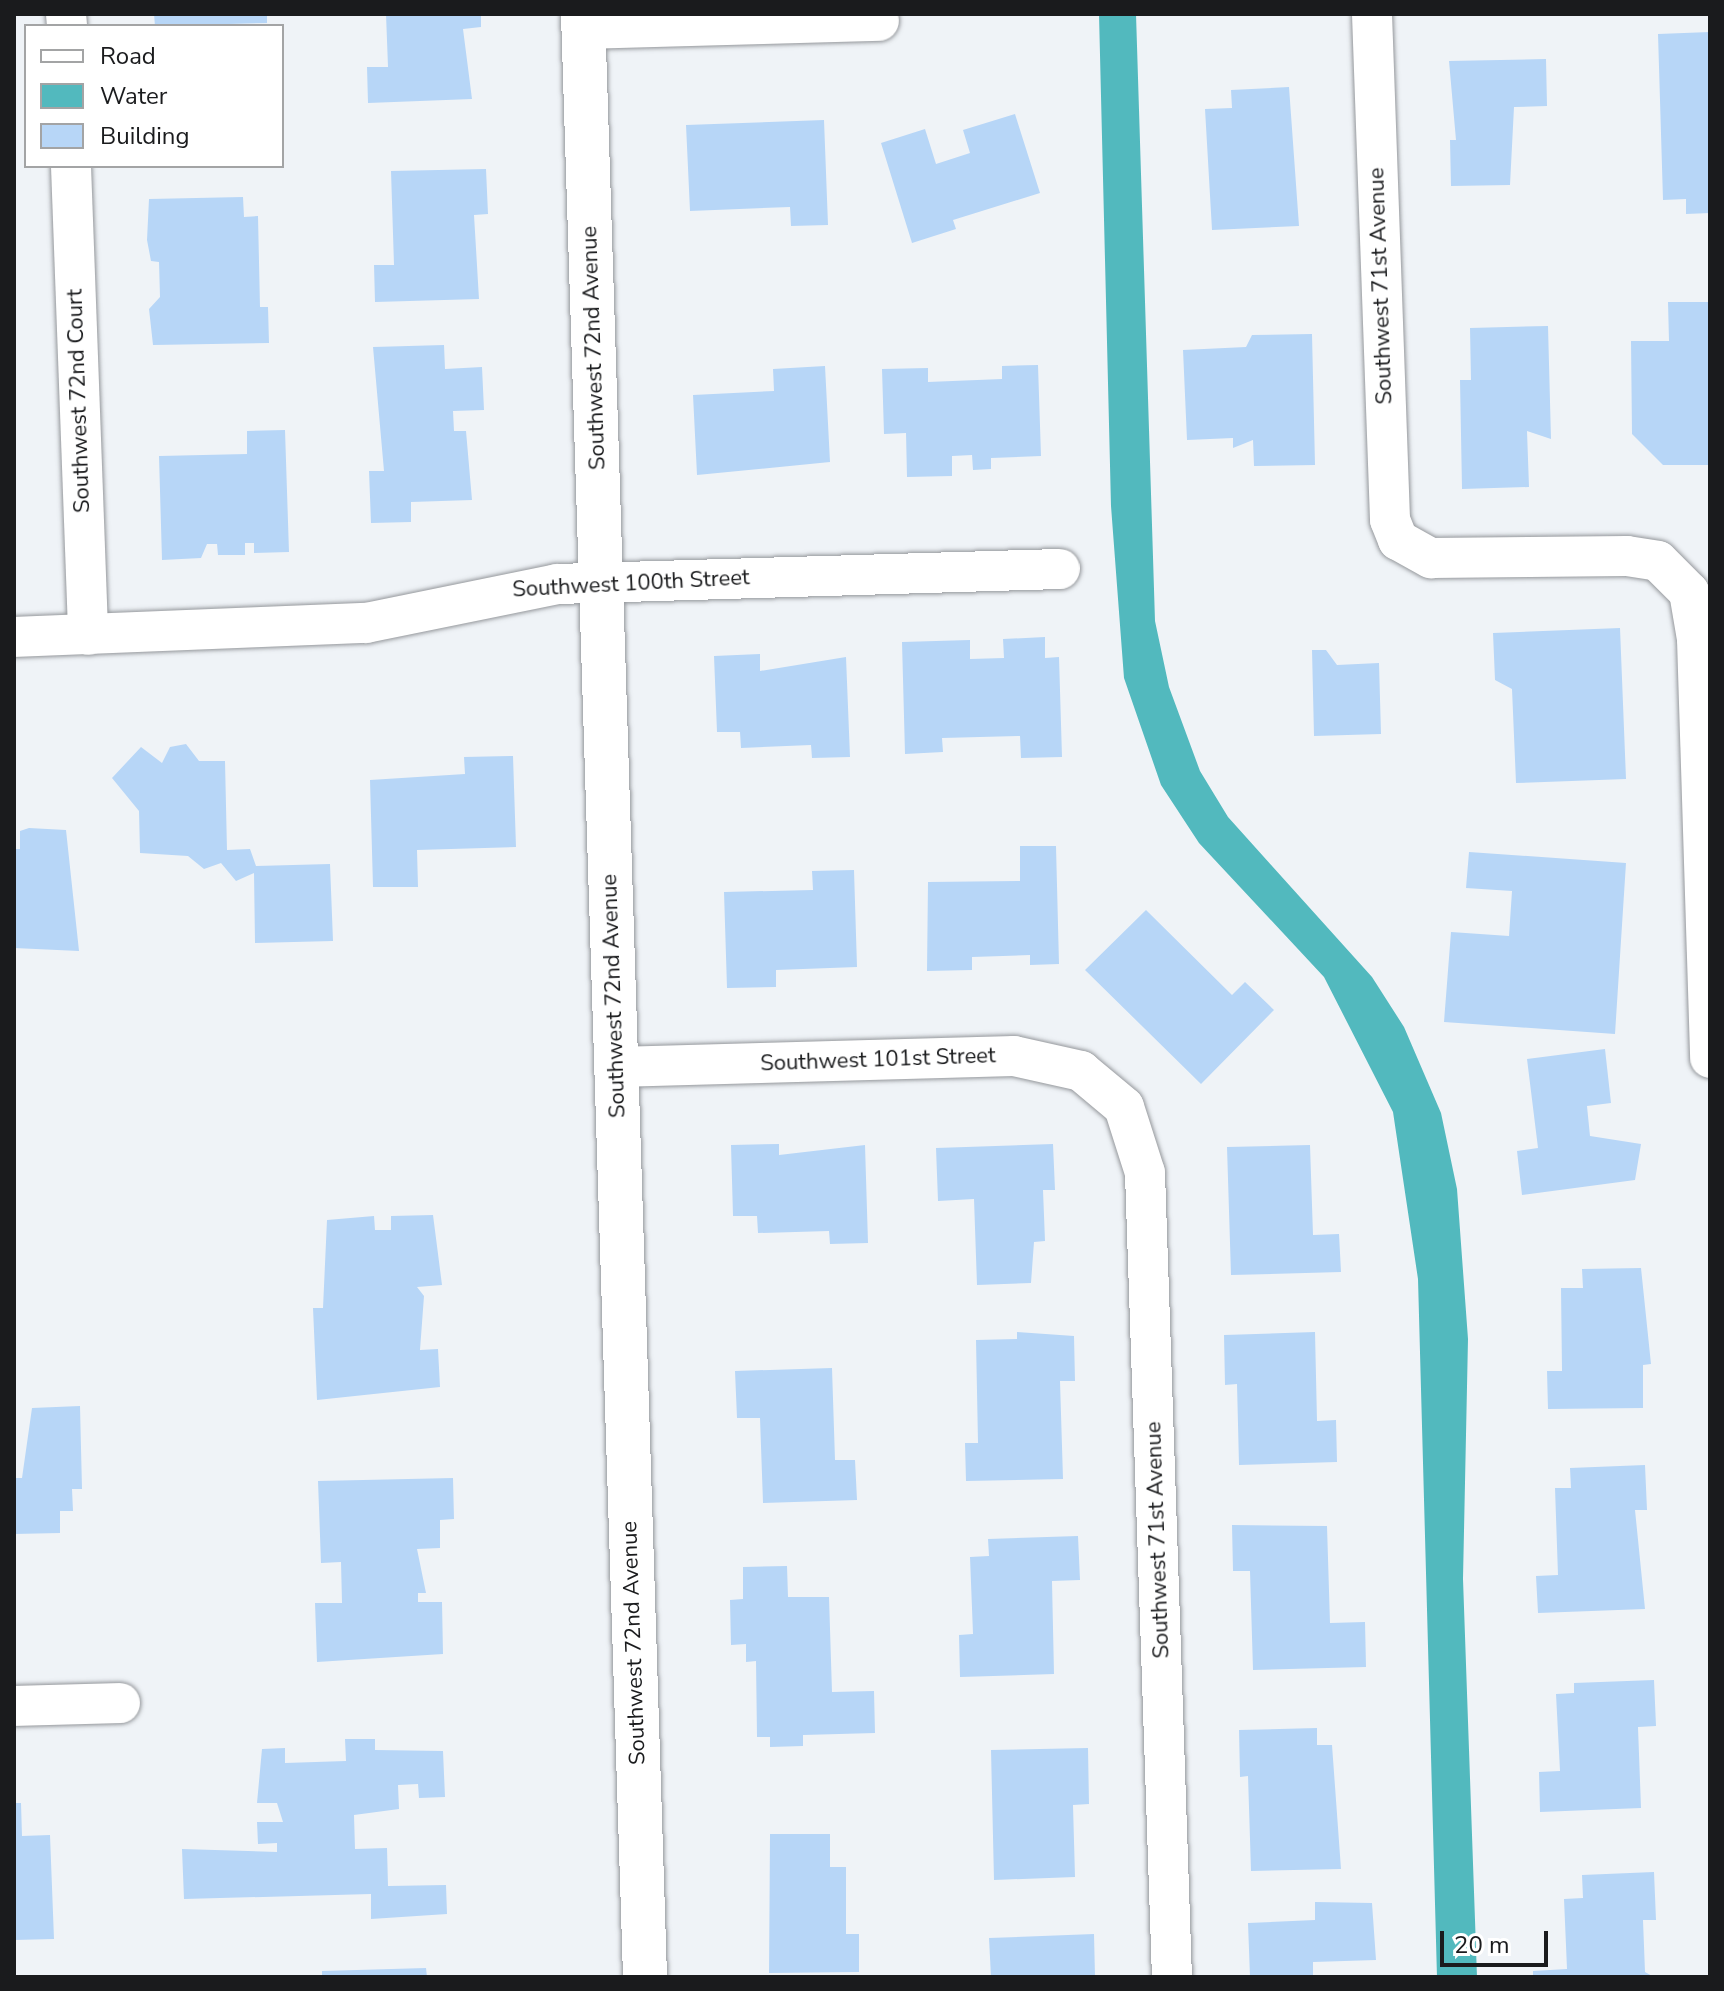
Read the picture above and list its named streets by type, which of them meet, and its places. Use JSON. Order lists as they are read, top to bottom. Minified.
{"streets":{"street":["Southwest 71st Avenue","Southwest 72nd Avenue","Southwest 72nd Court","Southwest 100th Street","Southwest 101st Street"]},"crossings":[["Southwest 71st Avenue","Southwest 101st Street"],["Southwest 72nd Avenue","Southwest 100th Street"],["Southwest 72nd Avenue","Southwest 101st Street"],["Southwest 72nd Court","Southwest 100th Street"]],"legend":["Road","Water","Building"],"scale_bar":"20 m"}
